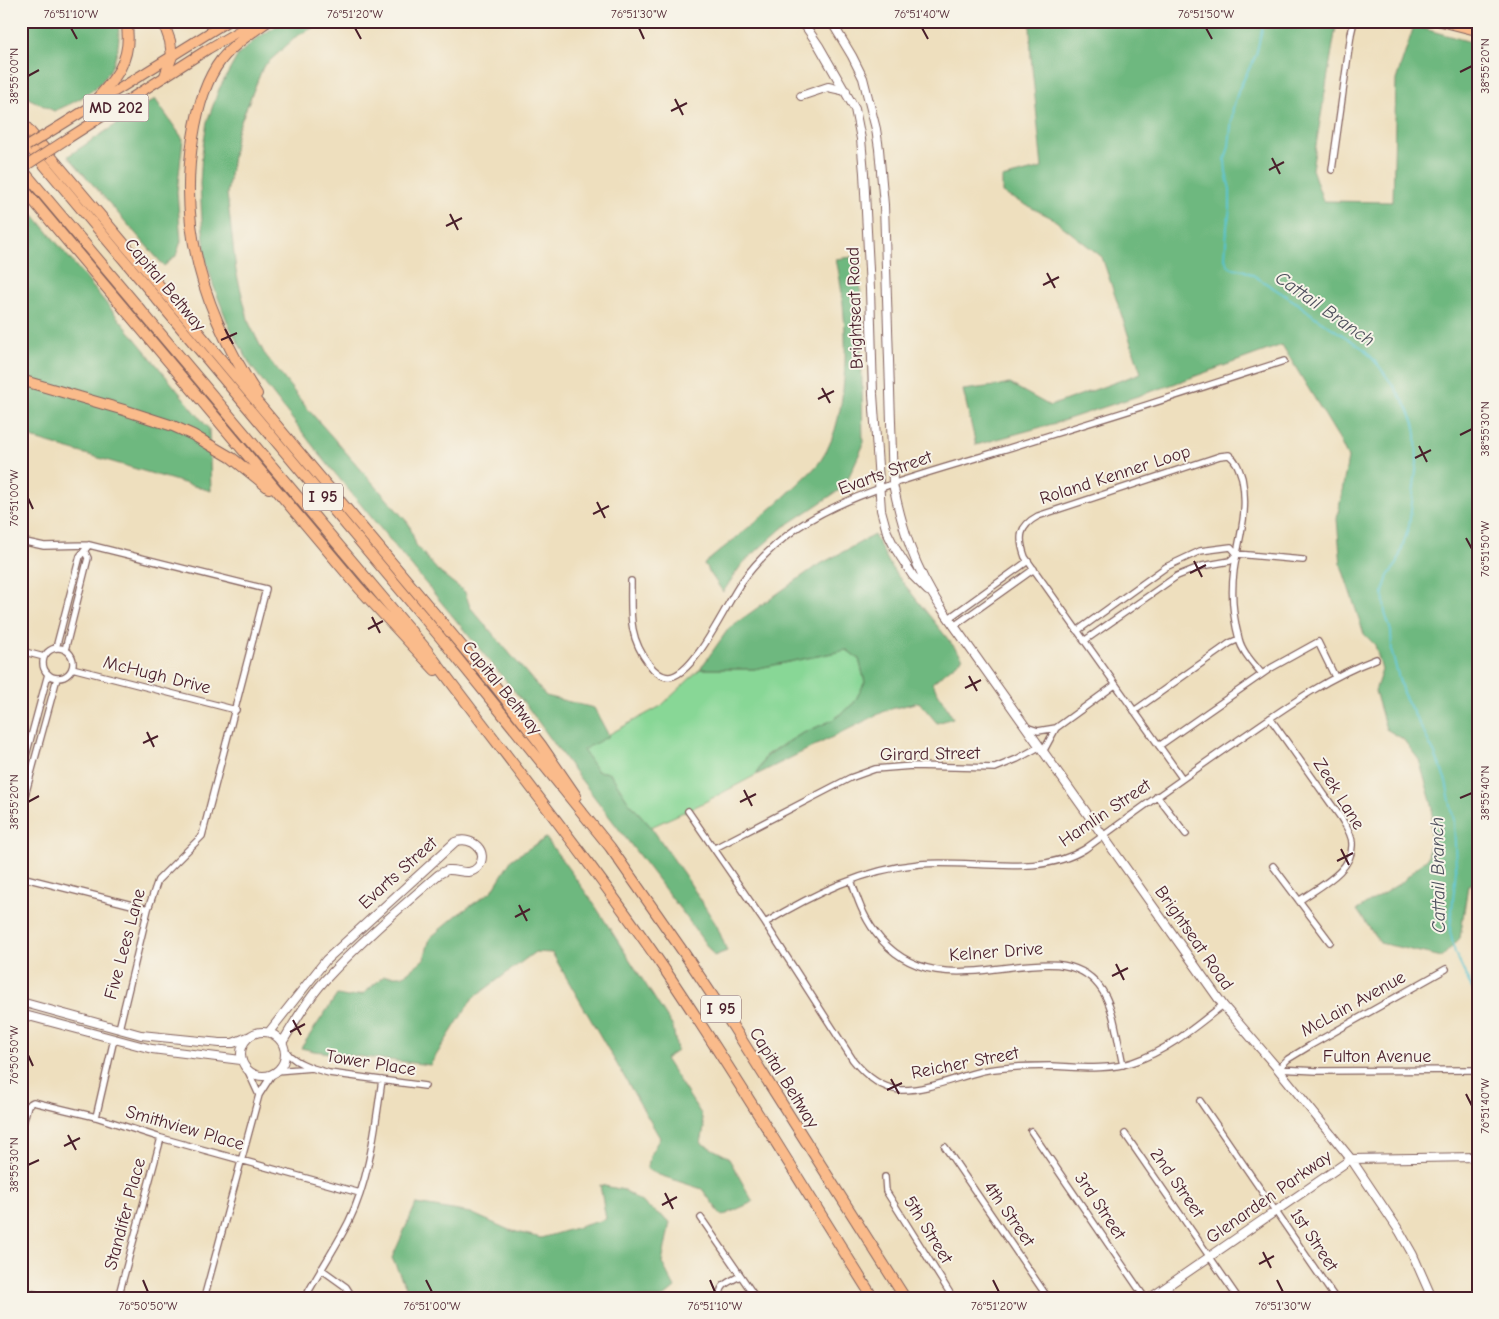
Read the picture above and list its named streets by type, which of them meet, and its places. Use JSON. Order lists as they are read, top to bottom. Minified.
{"streets":{"highway":["Capital Beltway","I 95"],"main road":["MD 202"],"street":["Brightseat Road","Evarts Street","Roland Kenner Loop","McHugh Drive","Girard Street","Zeek Lane","Hamlin Street","Five Lees Lane","Kelner Drive","McLain Avenue","Fulton Avenue","Tower Place","Reicher Street","Smithview Place","2nd Street","Glenarden Parkway","3rd Street","Standifer Place","4th Street","5th Street","1st Street"]},"crossings":[["MD 202","Capital Beltway"],["Brightseat Road","Evarts Street"],["Brightseat Road","Girard Street"],["Brightseat Road","Hamlin Street"],["Brightseat Road","McLain Avenue"],["Brightseat Road","Fulton Avenue"],["Brightseat Road","Reicher Street"],["Brightseat Road","Glenarden Parkway"],["Evarts Street","Tower Place"],["Roland Kenner Loop","Hamlin Street"],["McHugh Drive","Five Lees Lane"],["Girard Street","Reicher Street"],["Zeek Lane","Hamlin Street"],["Hamlin Street","Kelner Drive"],["Hamlin Street","Reicher Street"],["Kelner Drive","Reicher Street"],["McLain Avenue","Fulton Avenue"],["Smithview Place","Standifer Place"],["2nd Street","Glenarden Parkway"],["Glenarden Parkway","1st Street"]],"water":["Cattail Branch"],"coordinates":["76°51'10\"W","76°51'20\"W","76°51'30\"W","76°51'40\"W","76°51'50\"W","38°55'20\"N","38°55'00\"N","38°55'30\"N","76°51'00\"W","38°55'40\"N","76°50'50\"W"]}
